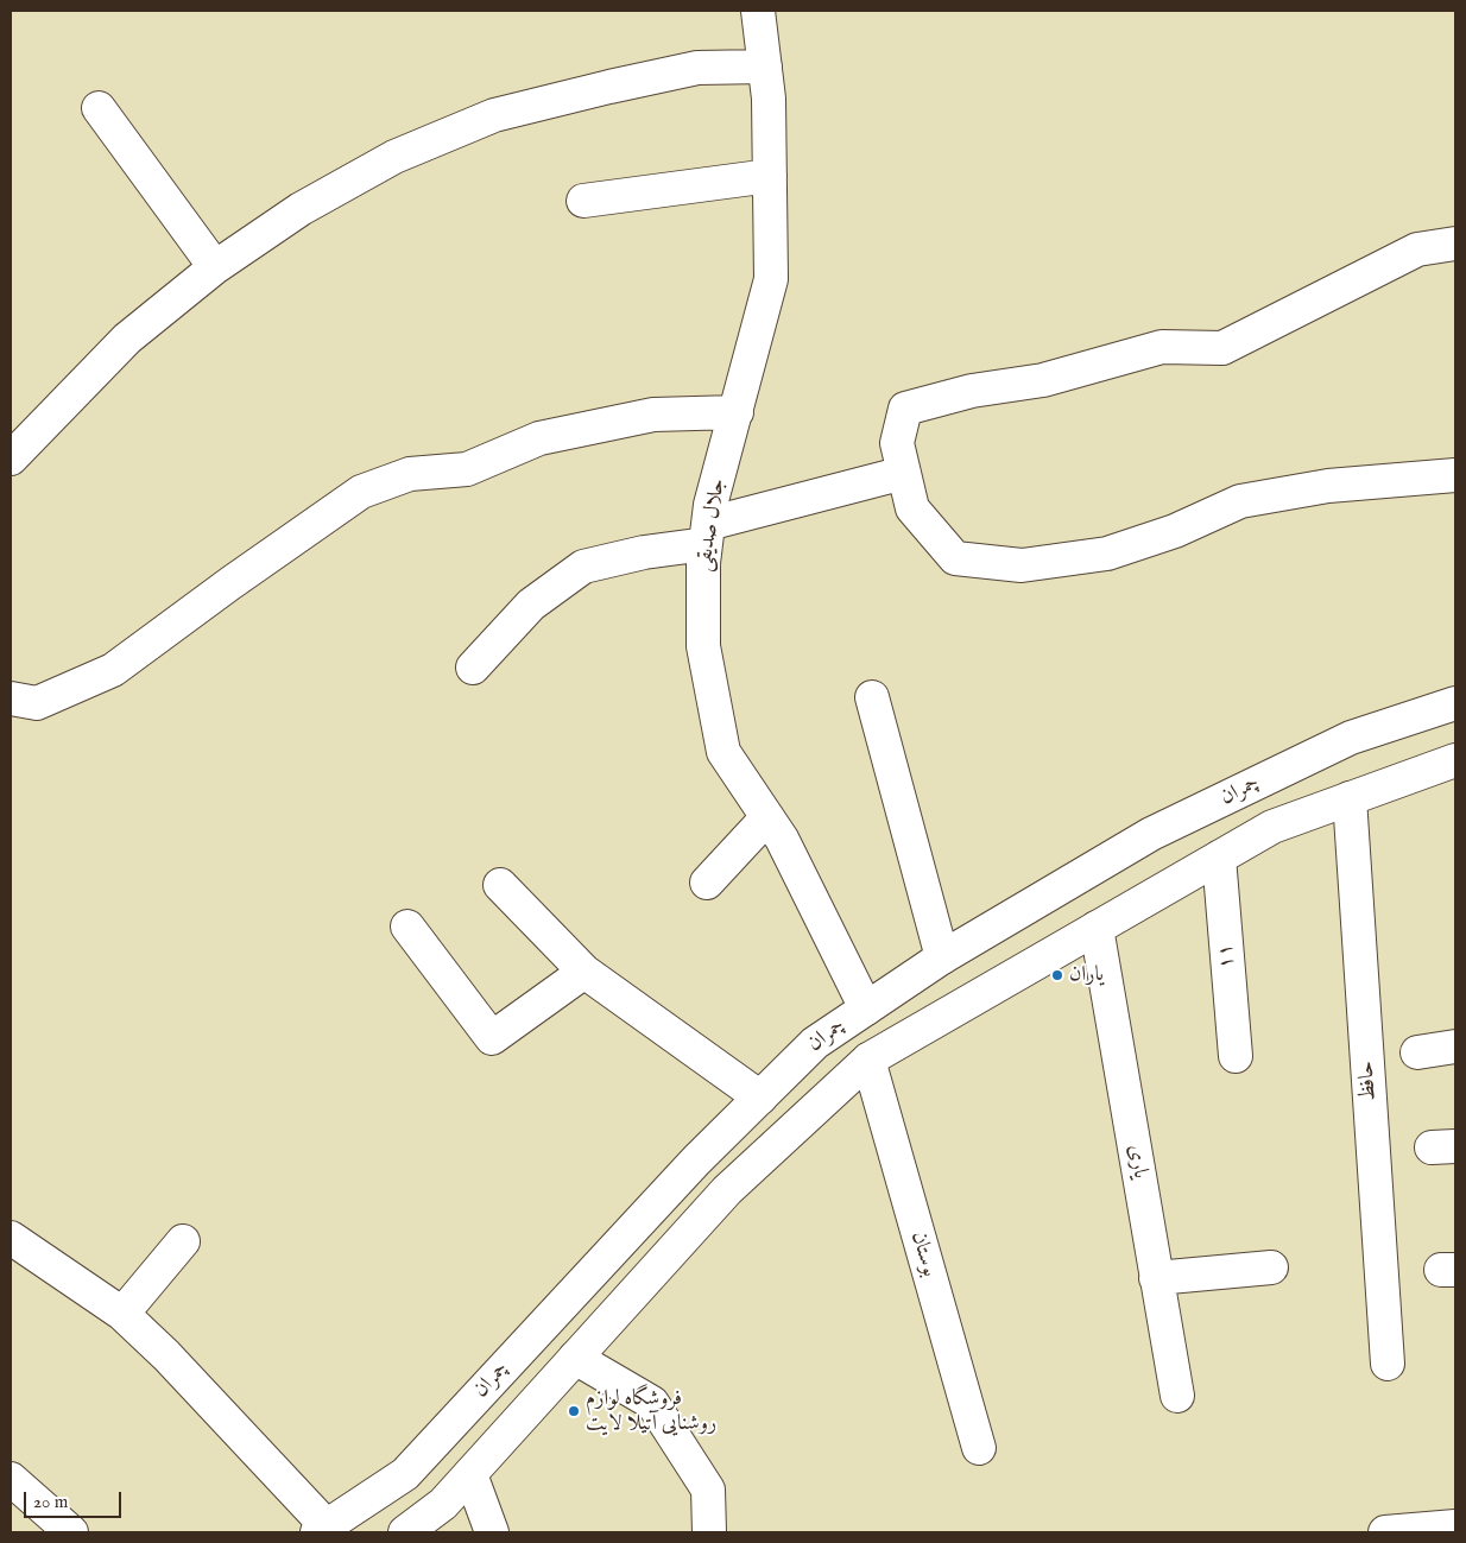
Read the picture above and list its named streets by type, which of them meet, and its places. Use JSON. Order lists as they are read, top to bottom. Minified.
{"streets":{"street":["جلال صدیقی","چمران","۱۱","حافظ","یاری","بوستان"]},"crossings":[["جلال صدیقی","چمران"]],"places":["یاران","فروشگاه لوازم روشنایی آتیلا لایت"],"scale_bar":"20 m"}
